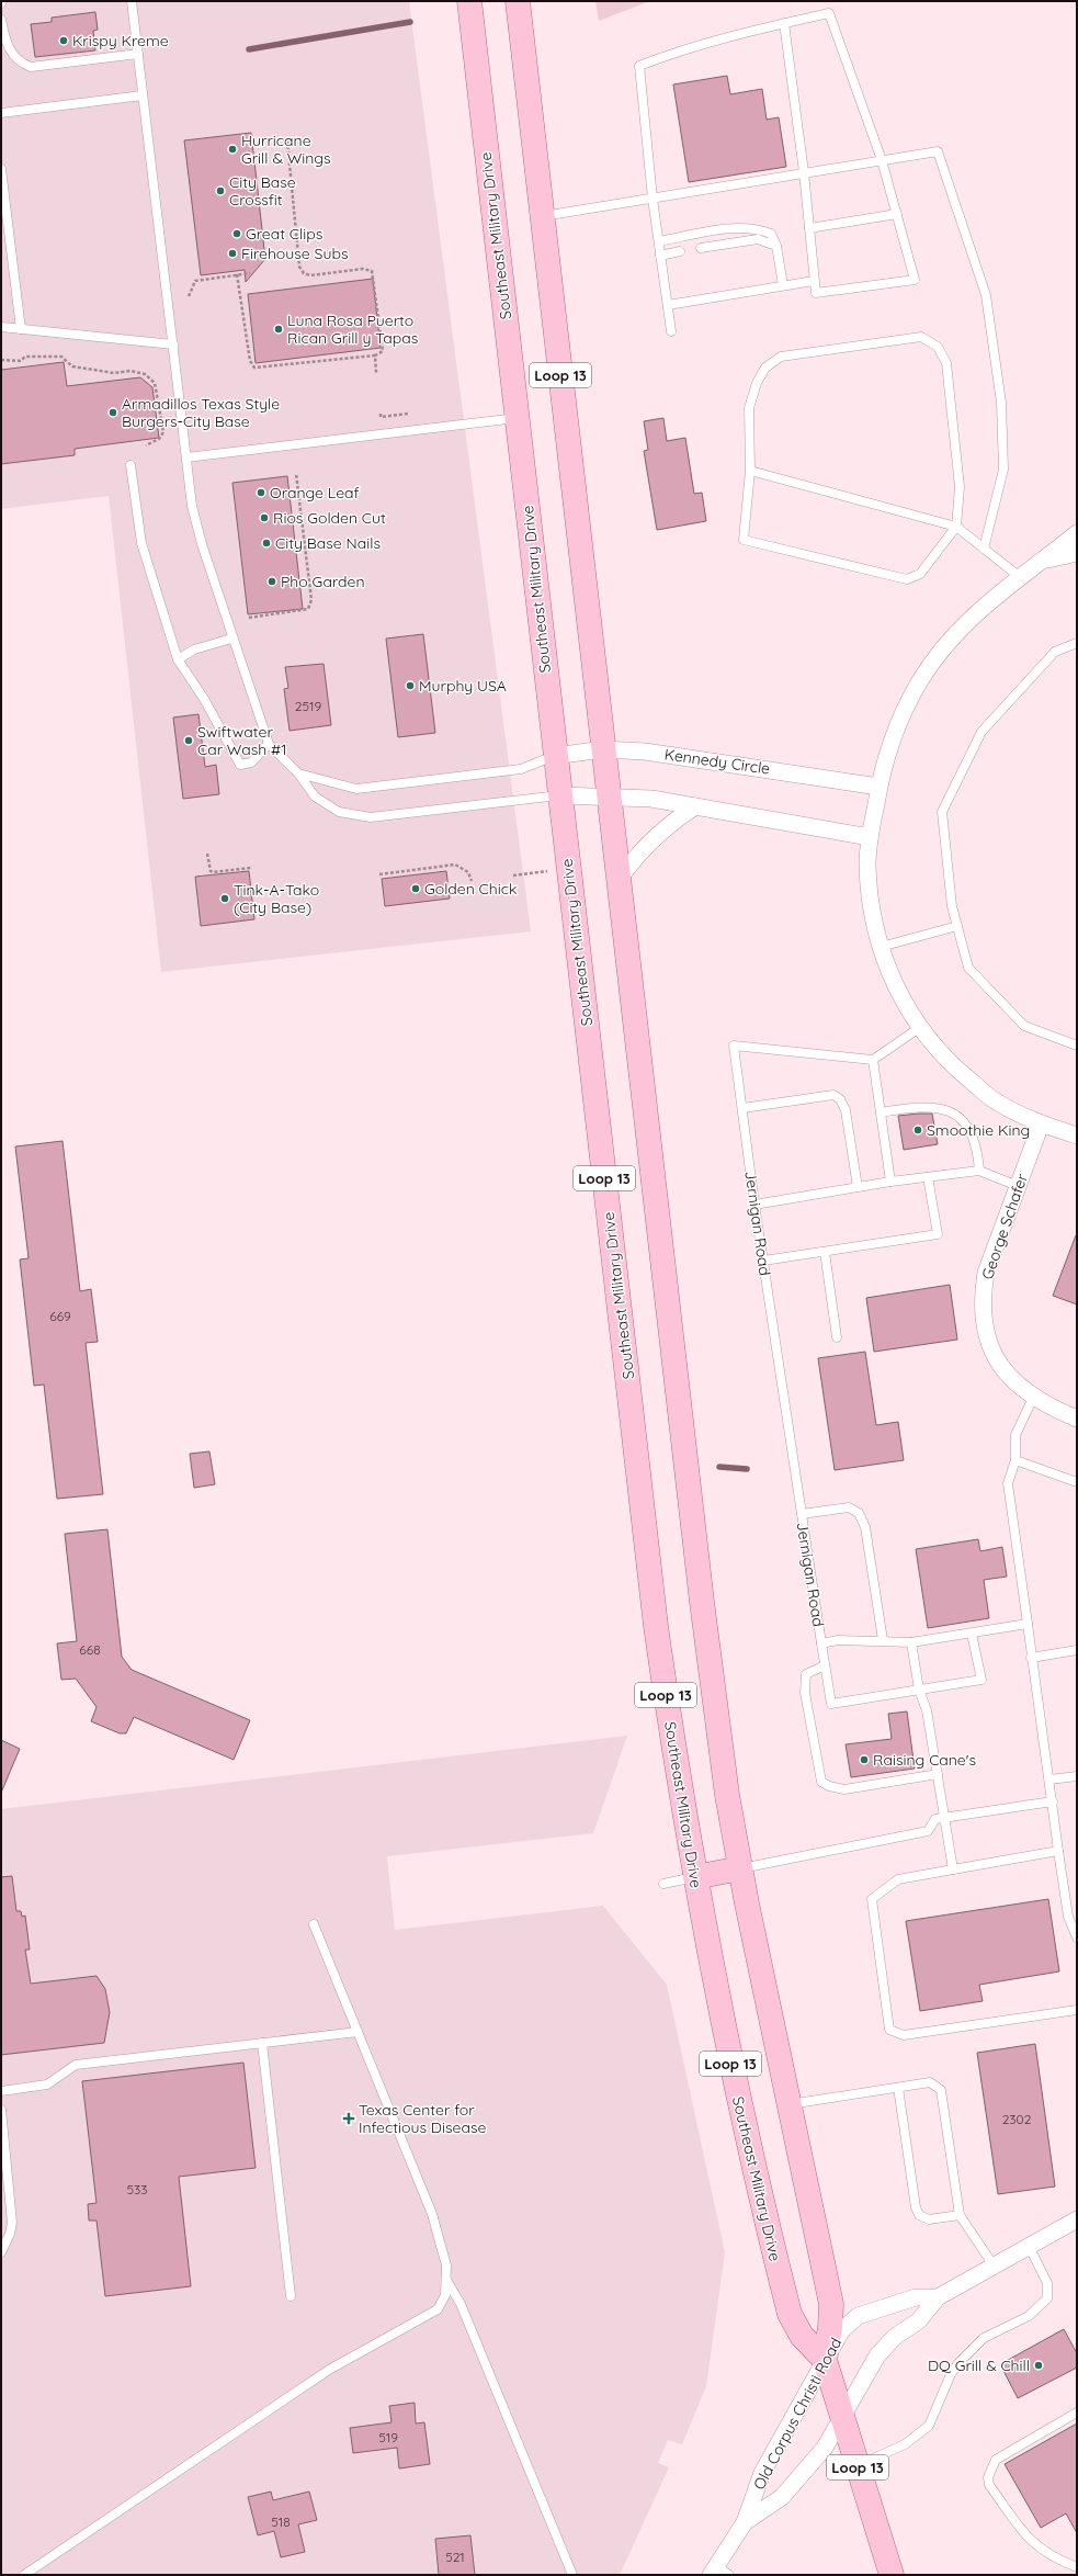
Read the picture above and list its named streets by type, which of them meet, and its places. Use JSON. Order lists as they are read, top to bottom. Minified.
{"streets":{"main road":["Southeast Military Drive","Loop 13"],"street":["Kennedy Circle","George Schafer","Old Corpus Christi Road"],"lane":["Jernigan Road"]},"crossings":[["Southeast Military Drive","Kennedy Circle"],["Southeast Military Drive","Old Corpus Christi Road"]],"places":{"other":["Krispy Kreme","Hurricane Grill & Wings","City Base Crossfit","Great Clips","Firehouse Subs","Luna Rosa Puerto Rican Grill y Tapas","Armadillos Texas Style Burgers-City Base","Orange Leaf","Rios Golden Cut","City Base Nails","Pho Garden","Murphy USA","Swiftwater Car Wash #1","Golden Chick","Tink-A-Tako (City Base)","Smoothie King","Raising Cane's","DQ Grill & Chill"],"health":["Texas Center for Infectious Disease"]},"house_numbers":["2519","669","668","2302","533","519","518","521"]}
